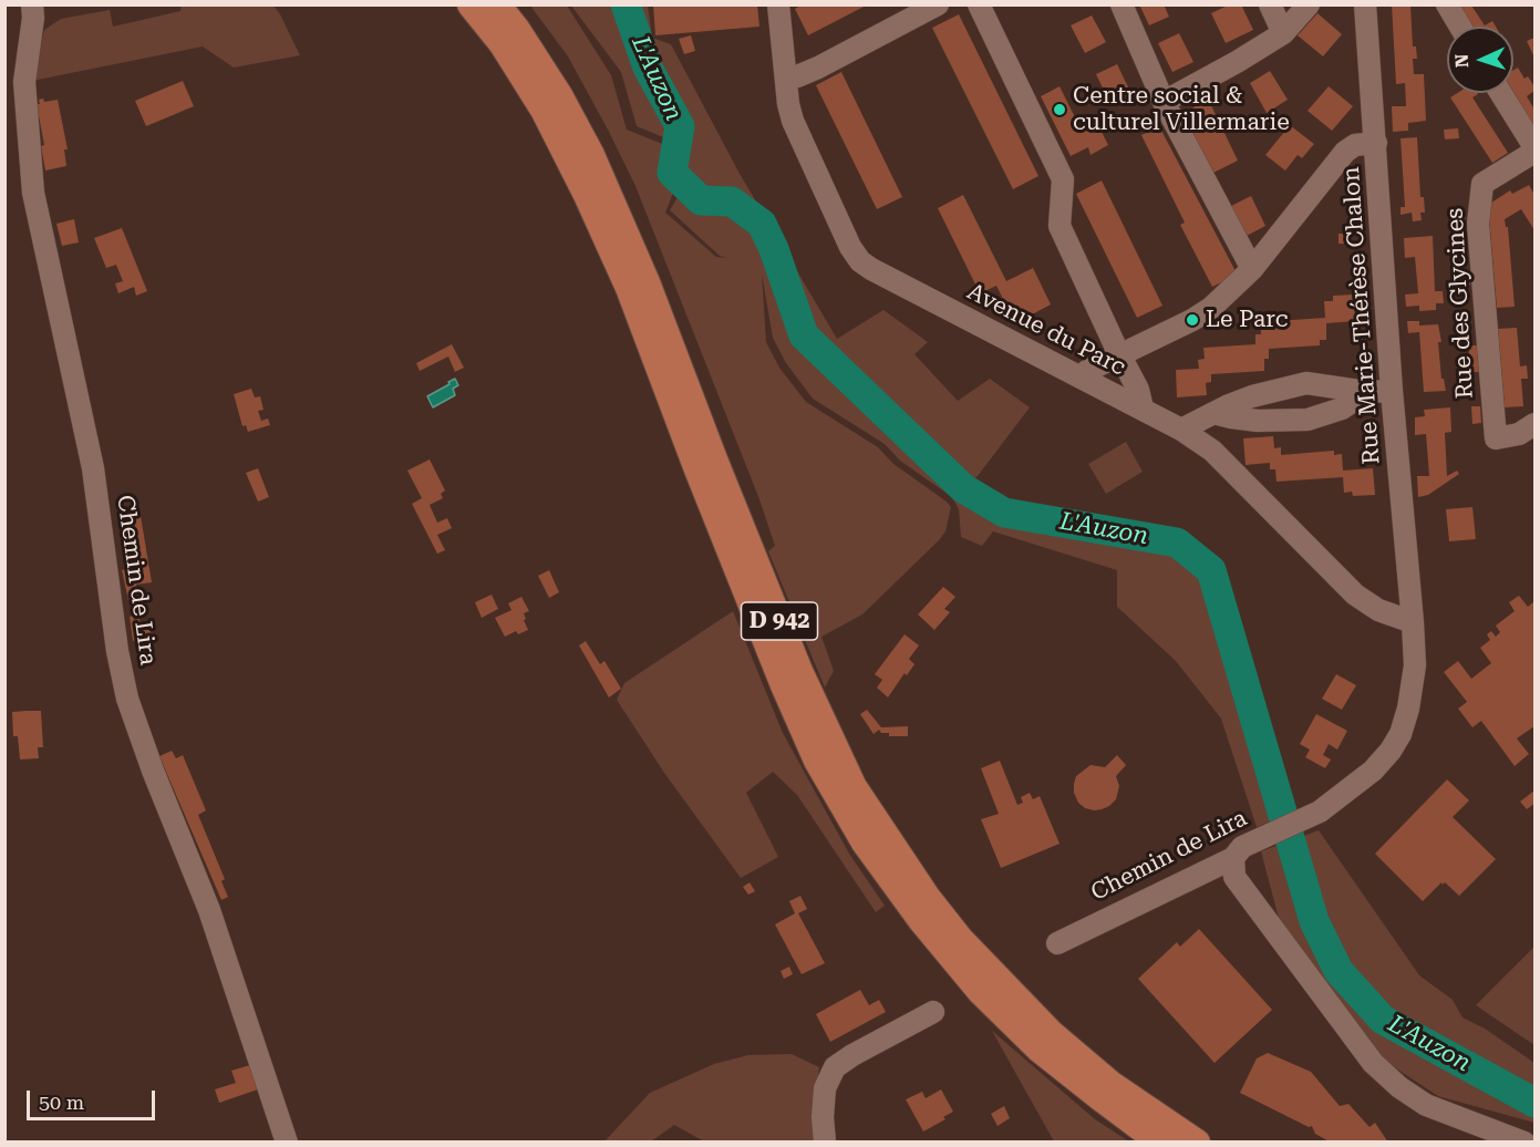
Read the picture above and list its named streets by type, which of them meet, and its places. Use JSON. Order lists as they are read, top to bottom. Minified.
{"streets":{"main road":["D 942"],"street":["Rue des Glycines","Rue Marie-Thérèse Chalon","Avenue du Parc","Chemin de Lira"]},"crossings":[["Rue Marie-Thérèse Chalon","Avenue du Parc"],["Rue Marie-Thérèse Chalon","Chemin de Lira"]],"water":["L'Auzon"],"places":["Centre social & culturel Villermarie","Le Parc"],"scale_bar":"50 m","north":"left"}
